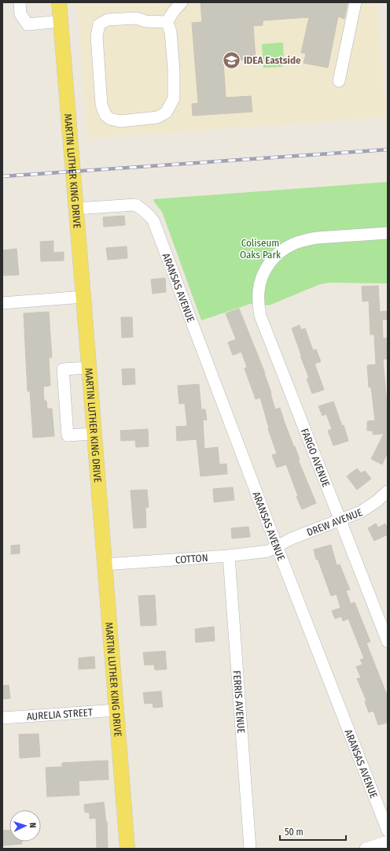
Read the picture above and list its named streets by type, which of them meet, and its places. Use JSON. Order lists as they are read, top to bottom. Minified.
{"streets":{"main road":["MARTIN LUTHER KING DRIVE"],"street":["ARANSAS AVENUE","FARGO AVENUE","DREW AVENUE","COTTON","FERRIS AVENUE","AURELIA STREET"]},"crossings":[["MARTIN LUTHER KING DRIVE","ARANSAS AVENUE"],["MARTIN LUTHER KING DRIVE","COTTON"],["MARTIN LUTHER KING DRIVE","AURELIA STREET"],["ARANSAS AVENUE","DREW AVENUE"],["ARANSAS AVENUE","COTTON"],["FARGO AVENUE","DREW AVENUE"],["DREW AVENUE","COTTON"],["COTTON","FERRIS AVENUE"]],"parks":["Coliseum Oaks Park"],"places":{"school or university":["IDEA Eastside"]},"scale_bar":"50 m","north":"right"}
